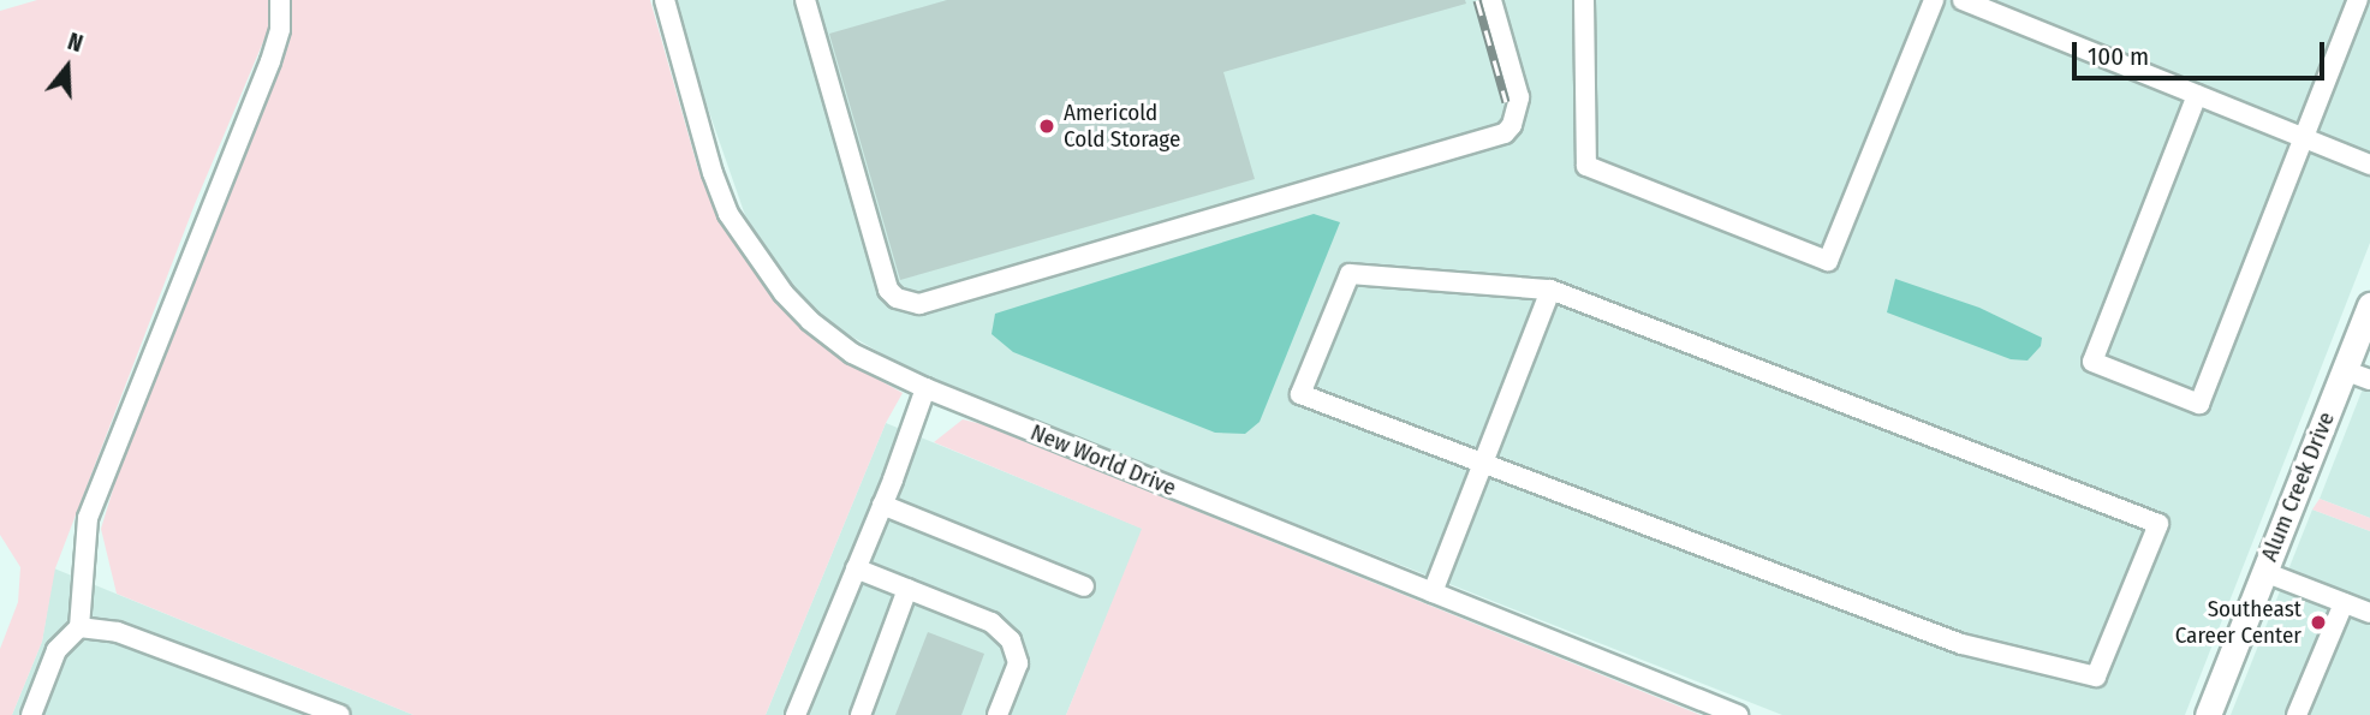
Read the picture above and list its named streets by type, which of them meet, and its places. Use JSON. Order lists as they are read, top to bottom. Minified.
{"streets":{"main road":["Alum Creek Drive"],"street":["New World Drive"]},"places":["Americold Cold Storage","Southeast Career Center"],"scale_bar":"100 m","north":"top"}
